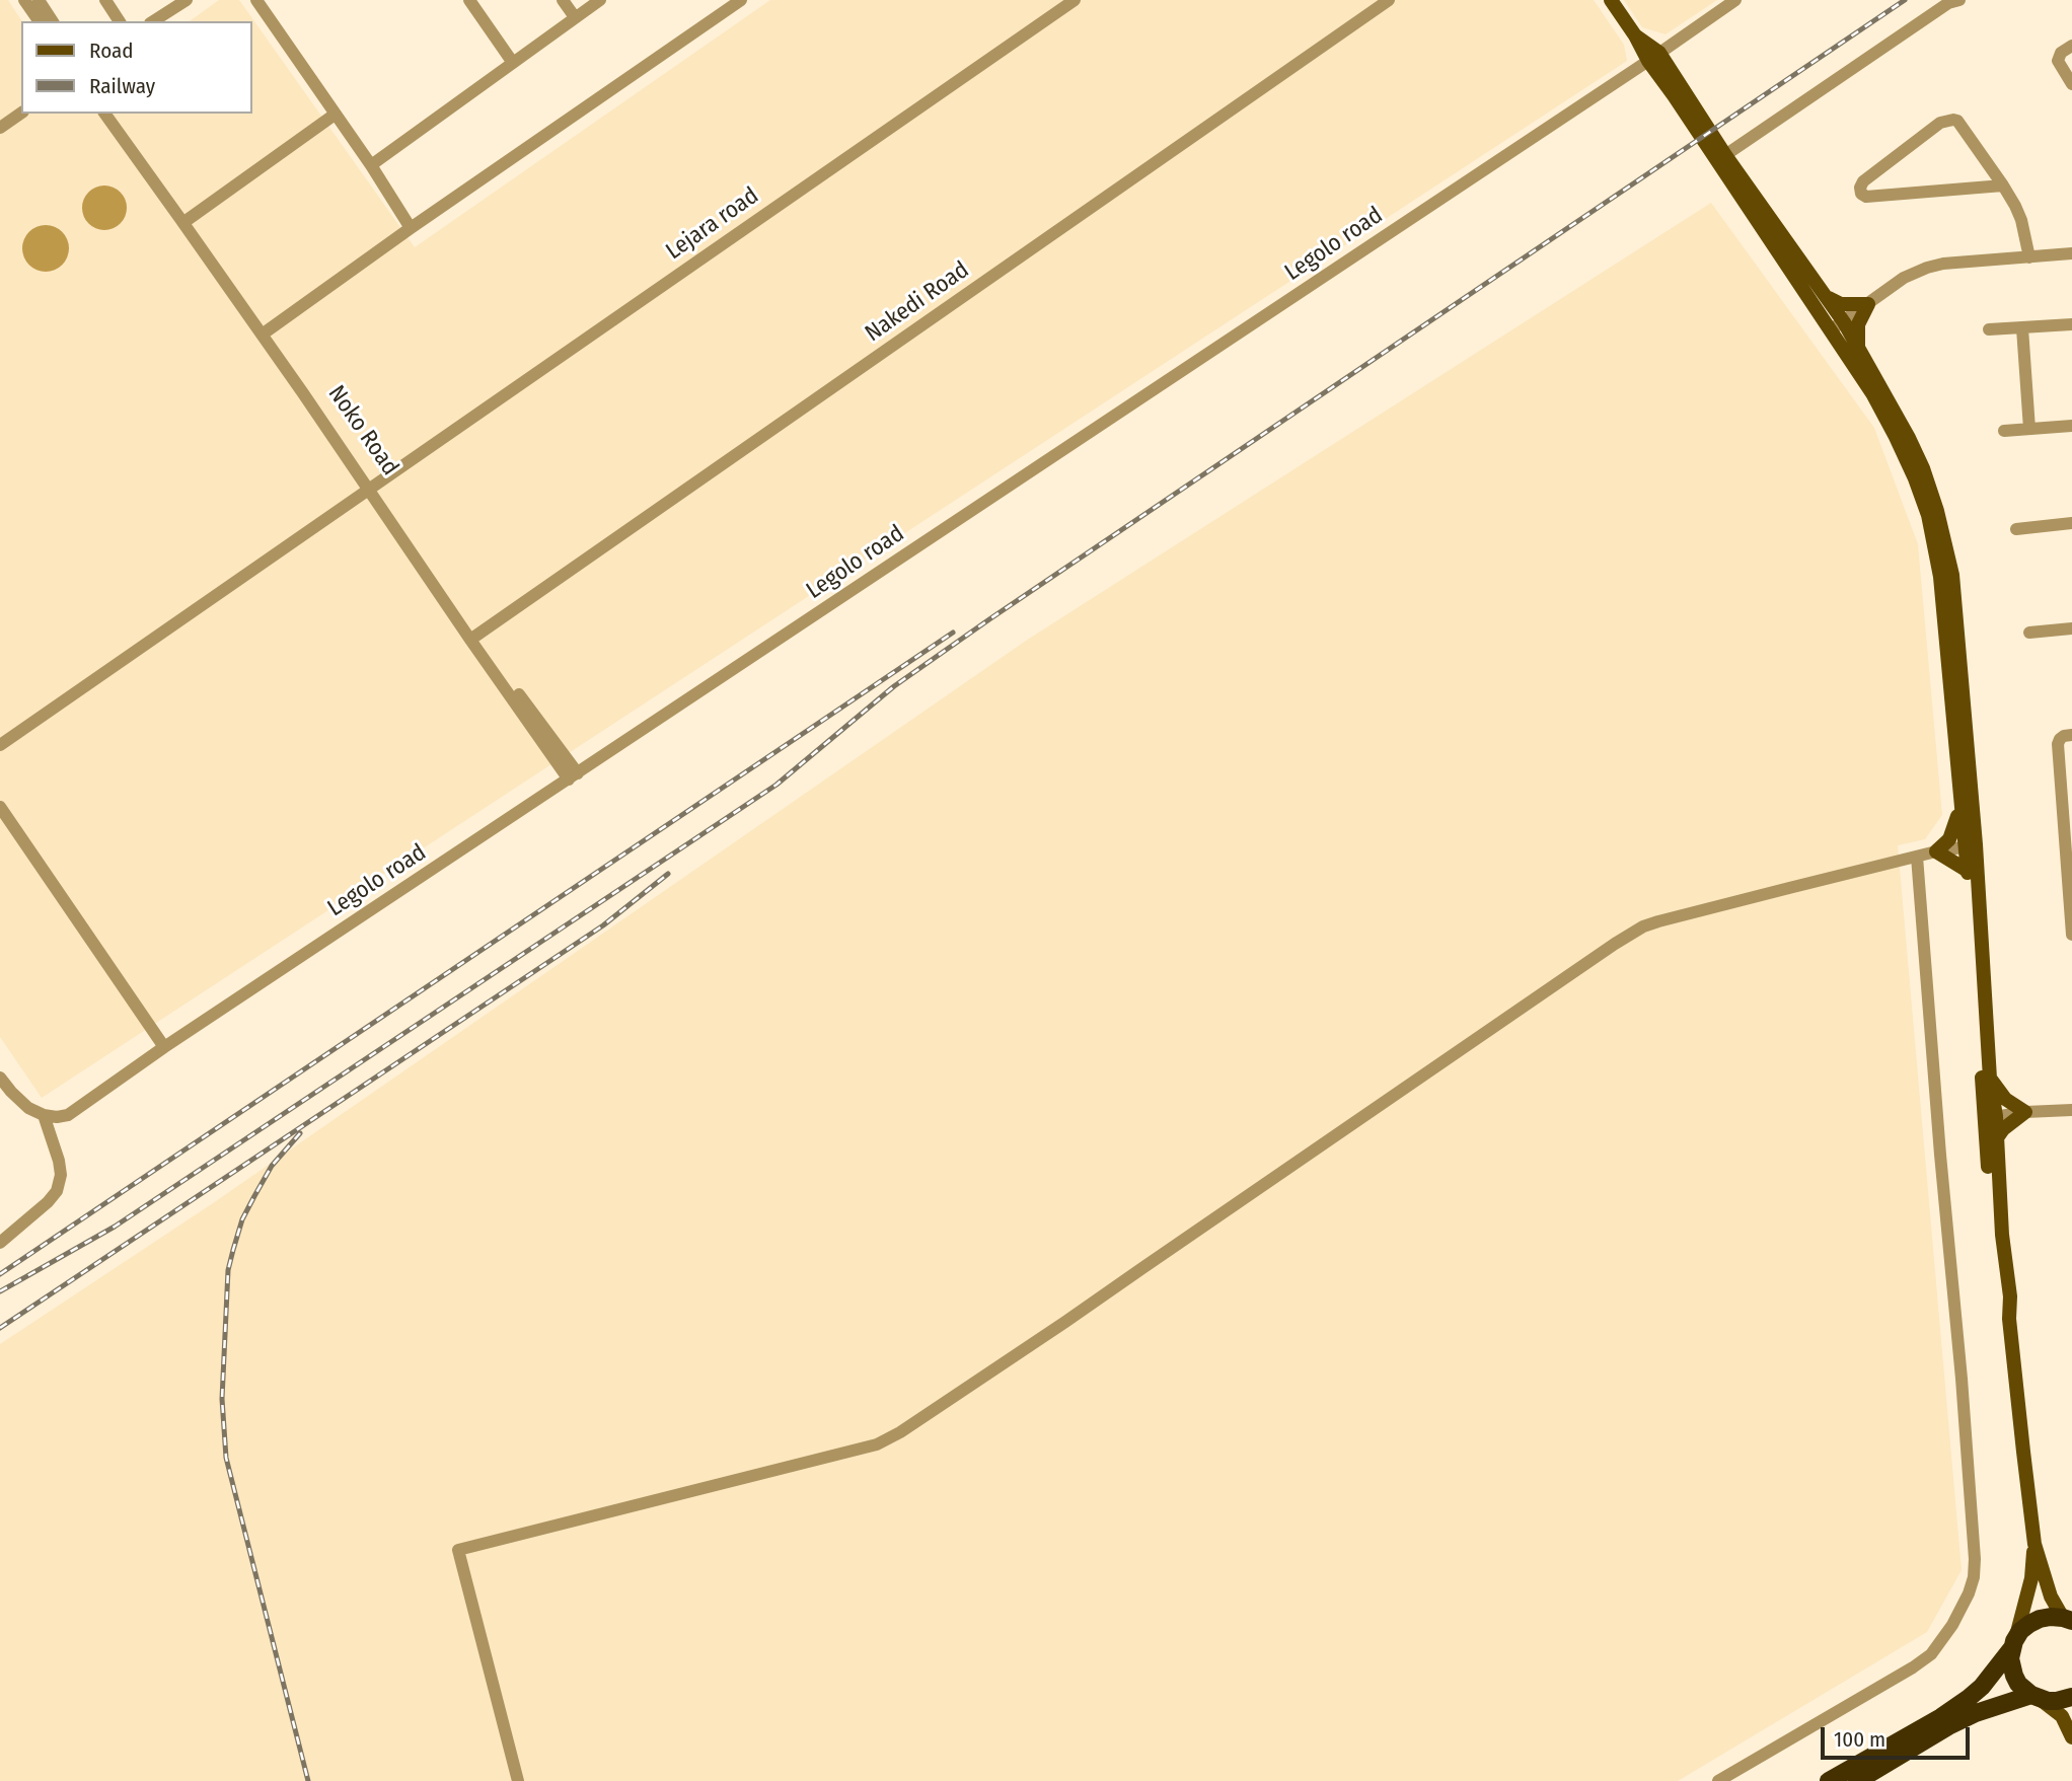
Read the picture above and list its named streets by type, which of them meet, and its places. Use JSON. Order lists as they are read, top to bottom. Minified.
{"streets":{"street":["Lejara road","Legolo road","Nakedi Road","Noko Road"]},"crossings":[["Lejara road","Noko Road"],["Legolo road","Noko Road"],["Nakedi Road","Noko Road"]],"legend":["Road","Railway"],"scale_bar":"100 m"}
